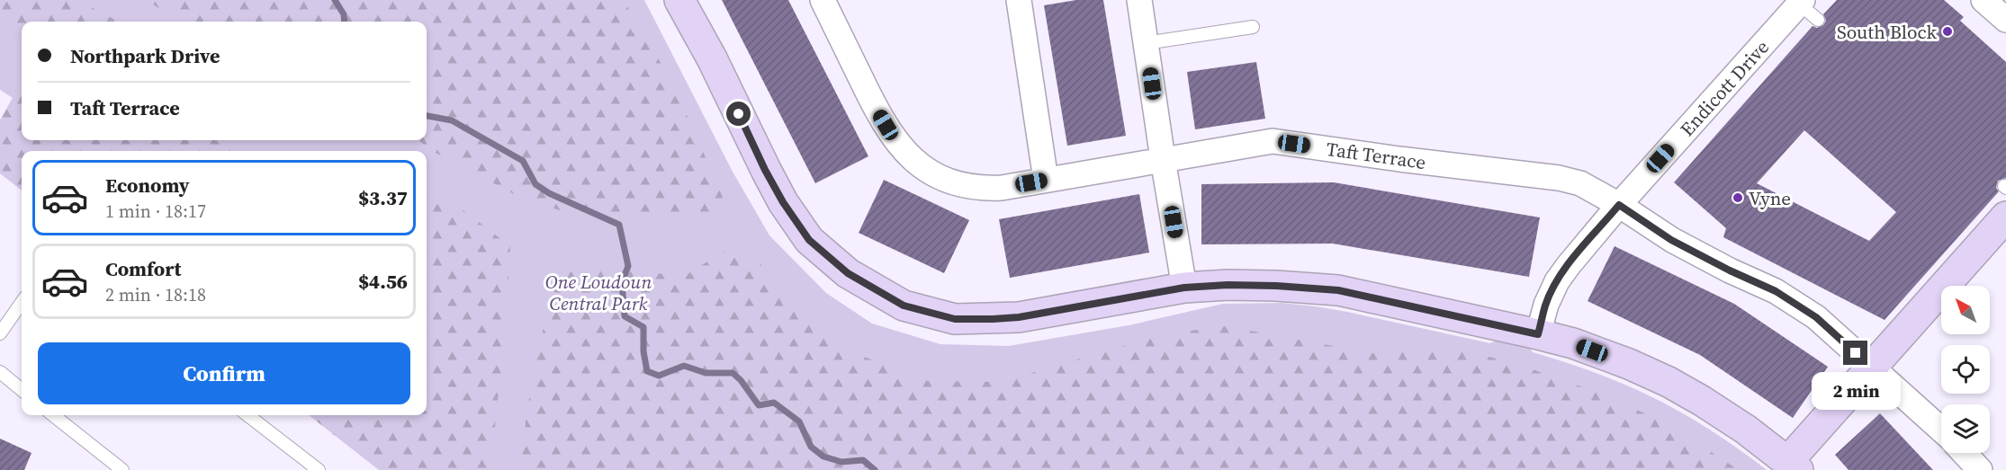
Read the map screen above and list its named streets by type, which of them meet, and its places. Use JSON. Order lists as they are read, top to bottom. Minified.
{"streets":{"street":["Endicott Drive","Taft Terrace"]},"crossings":[["Endicott Drive","Taft Terrace"]],"parks":["One Loudoun Central Park"],"places":["South Block","Vyne"],"north":"top left","page":{"banner":["Northpark Drive","Taft Terrace"],"list":[{"name":"Economy","note":"1 min · 18:17","value":"$3.37"},{"name":"Comfort","note":"2 min · 18:18","value":"$4.56"}],"buttons":"Confirm","bubble":"2 min"}}
